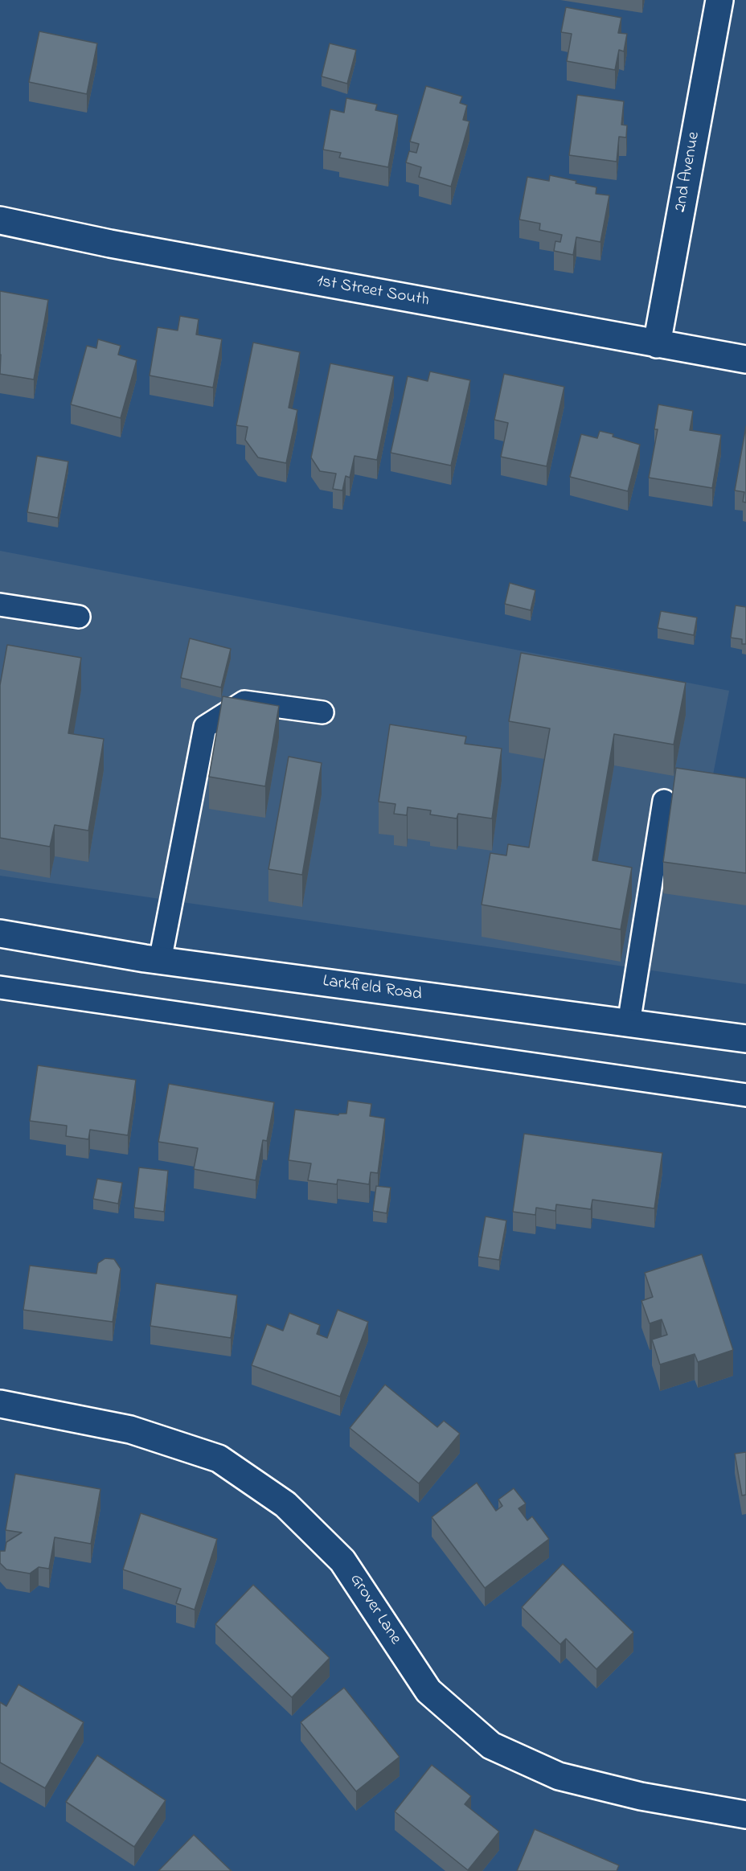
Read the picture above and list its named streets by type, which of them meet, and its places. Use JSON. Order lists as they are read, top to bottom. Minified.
{"streets":{"street":["2nd Avenue","1st Street South","Larkfield Road","Grover Lane"]},"crossings":[["2nd Avenue","1st Street South"]]}
